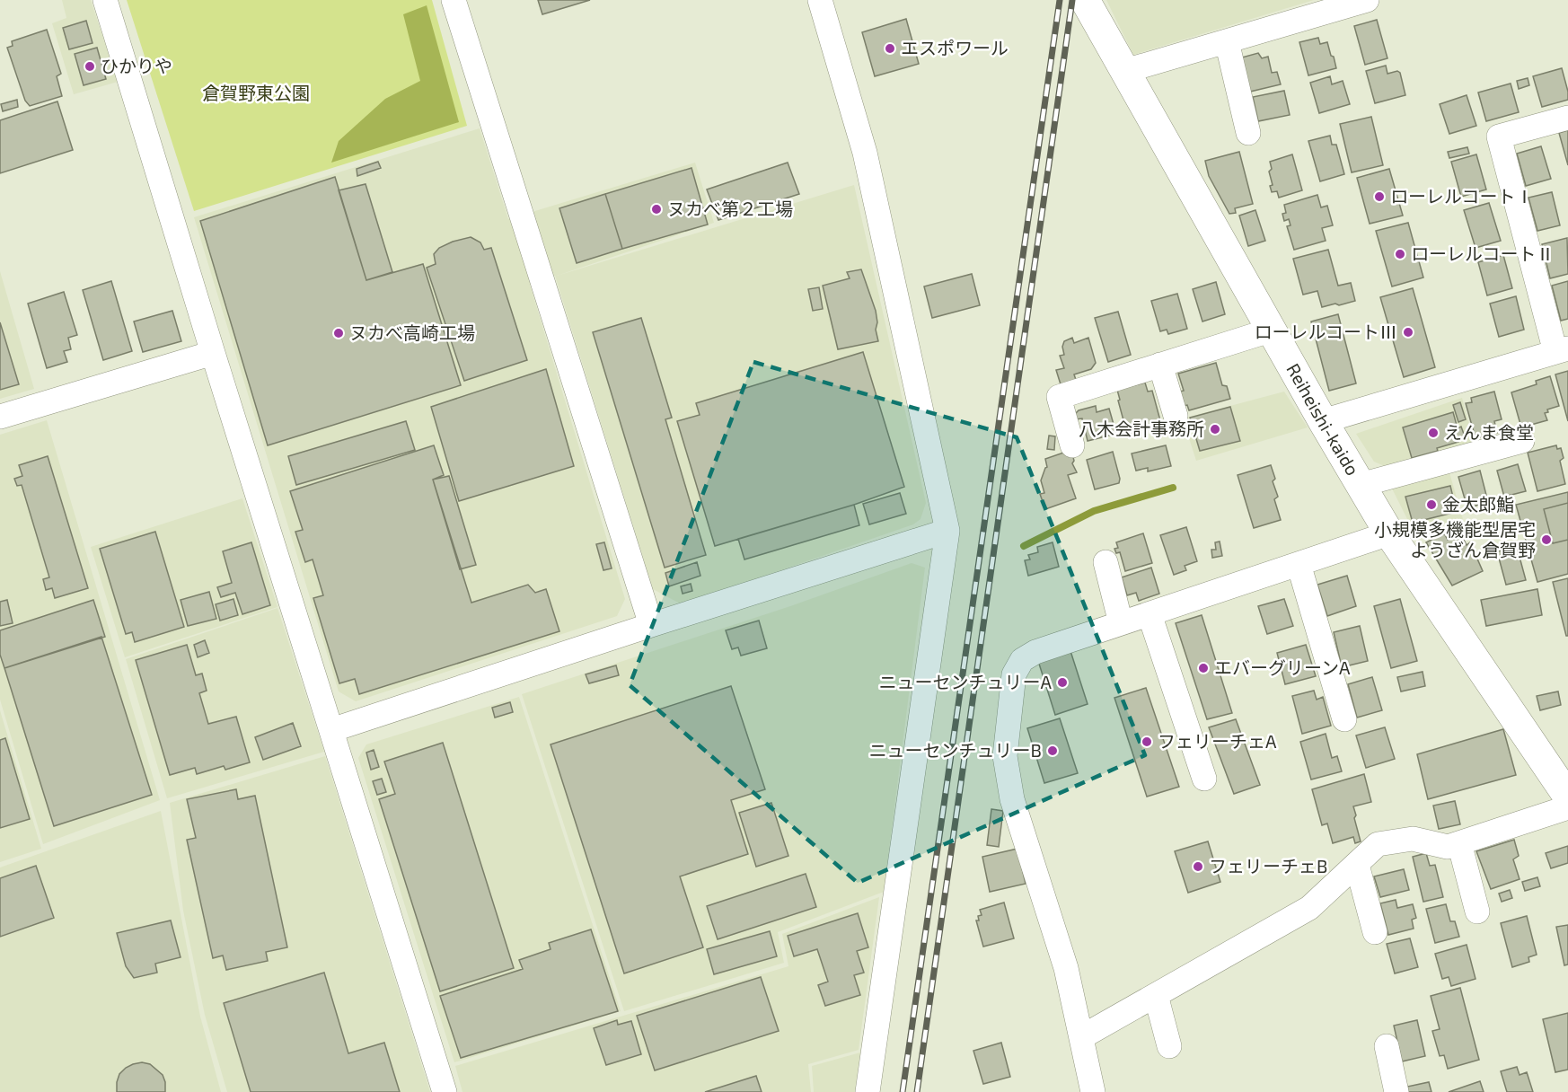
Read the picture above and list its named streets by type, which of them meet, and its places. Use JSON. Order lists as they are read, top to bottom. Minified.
{"streets":{"main road":["Reiheishi-kaido"]},"parks":["倉賀野東公園"],"places":["エスポワール","ひかりや","ローレルコートⅠ","ヌカべ第２工場","ローレルコートⅡ","ローレルコートⅢ","ヌカべ高崎工場","八木会計事務所","えんま食堂","金太郎鮨","小規模多機能型居宅 ようざん倉賀野","エバーグリーンA","ニューセンチュリーA","フェリーチェA","ニューセンチュリーB","フェリーチェB"]}
